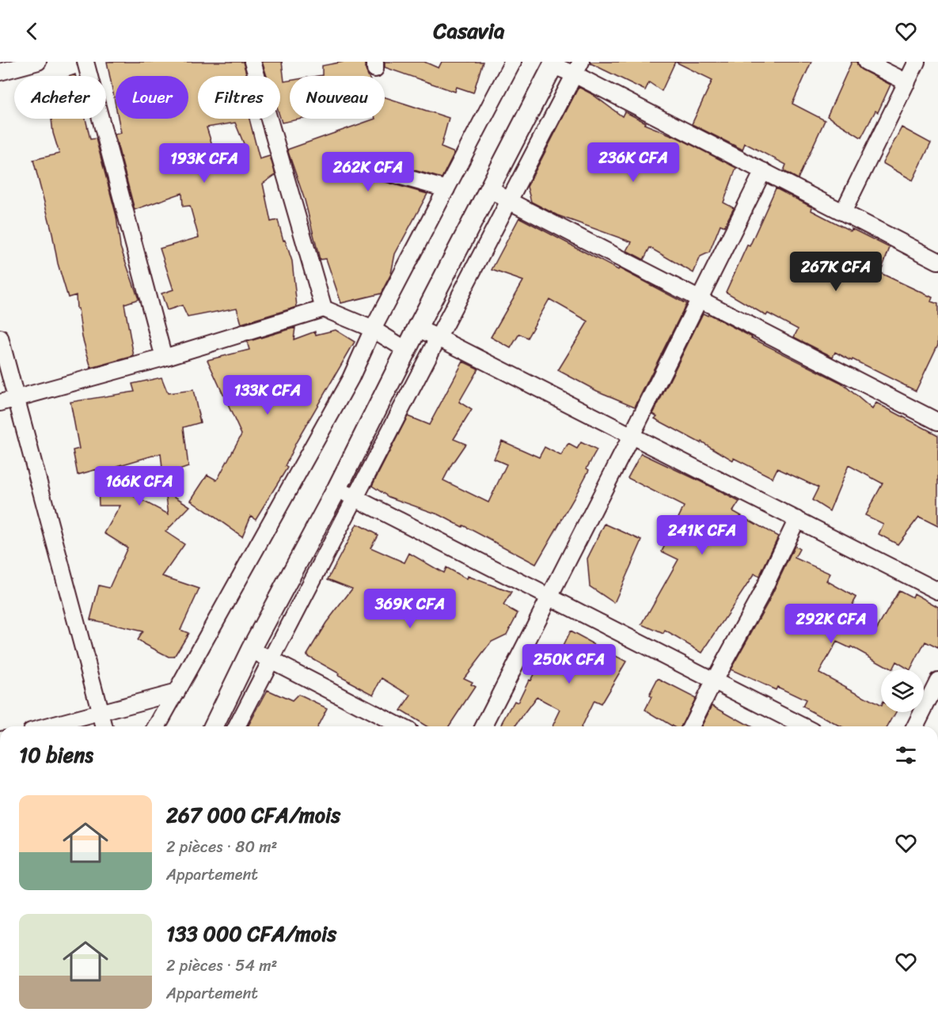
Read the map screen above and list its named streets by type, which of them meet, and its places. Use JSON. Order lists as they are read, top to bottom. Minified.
{"page":{"header":"Casavia","chip":["Acheter","Louer","Filtres","Nouveau"],"price":["236K CFA","193K CFA","262K CFA","267K CFA","133K CFA","166K CFA","241K CFA","369K CFA","292K CFA","250K CFA"],"heading":"10 biens","list":[{"name":"267 000 CFA/mois","note":"2 pièces · 80 m² · Appartement"},{"name":"133 000 CFA/mois","note":"2 pièces · 54 m² · Appartement"}]}}
